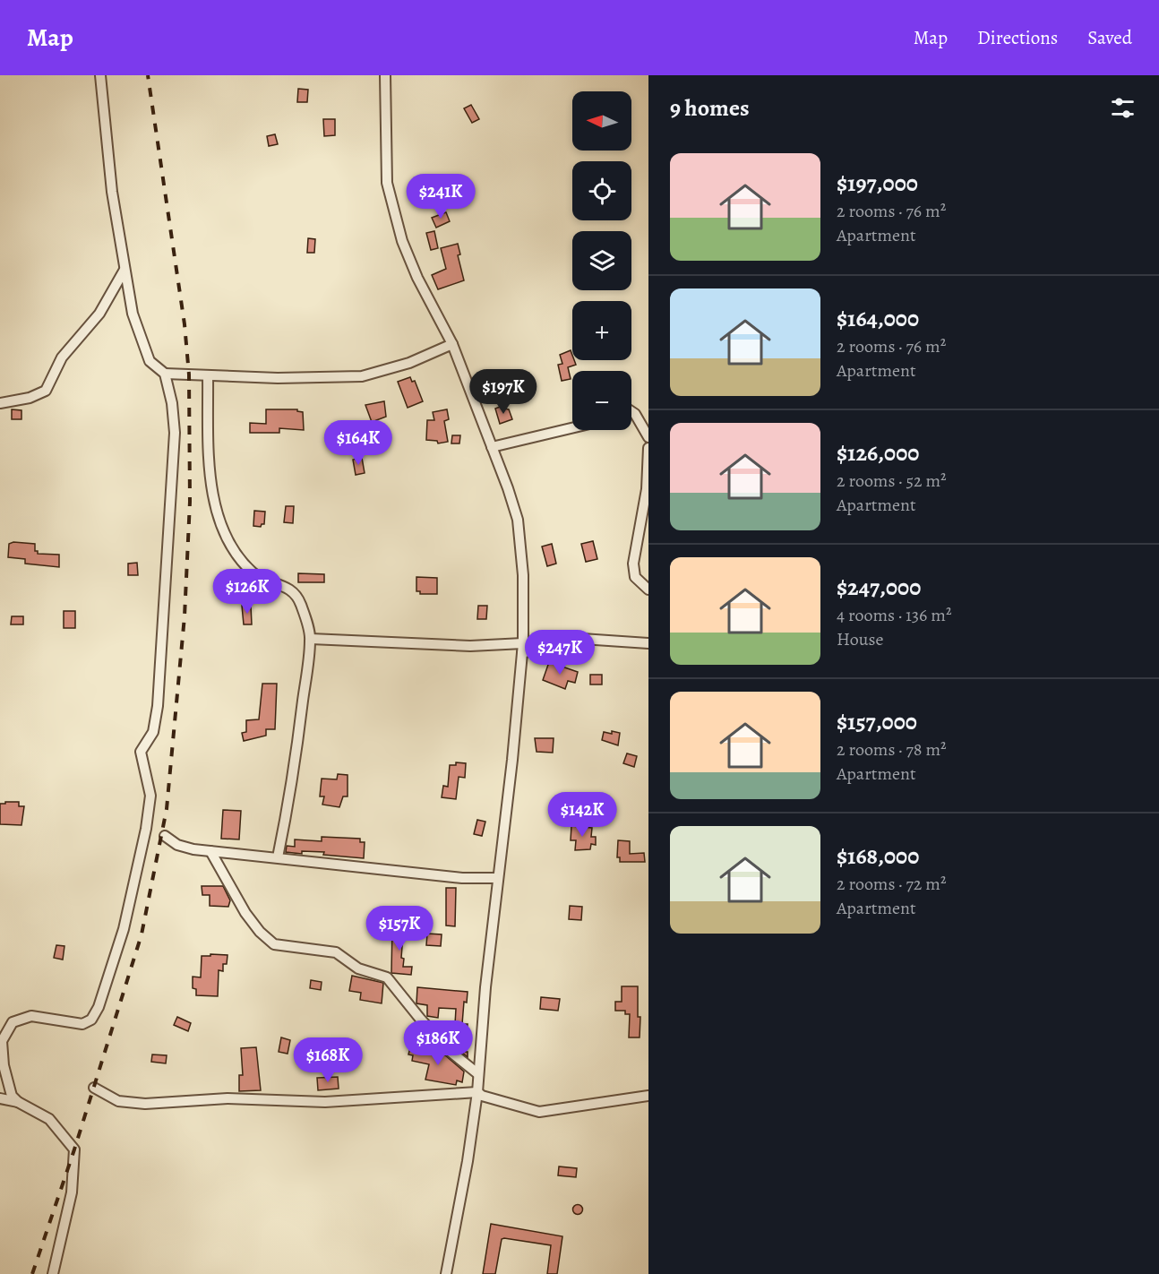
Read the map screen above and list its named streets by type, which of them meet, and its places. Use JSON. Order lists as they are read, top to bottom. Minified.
{"north":"left","page":{"header":"Map","nav":["Map","Directions","Saved"],"heading":"9 homes","map_buttons":["+","−"],"list":[{"name":"$197,000","note":"2 rooms · 76 m² · Apartment"},{"name":"$164,000","note":"2 rooms · 76 m² · Apartment"},{"name":"$126,000","note":"2 rooms · 52 m² · Apartment"},{"name":"$247,000","note":"4 rooms · 136 m² · House"},{"name":"$157,000","note":"2 rooms · 78 m² · Apartment"},{"name":"$168,000","note":"2 rooms · 72 m² · Apartment"}],"price":["$241K","$197K","$164K","$126K","$247K","$142K","$157K","$186K","$168K"]}}
